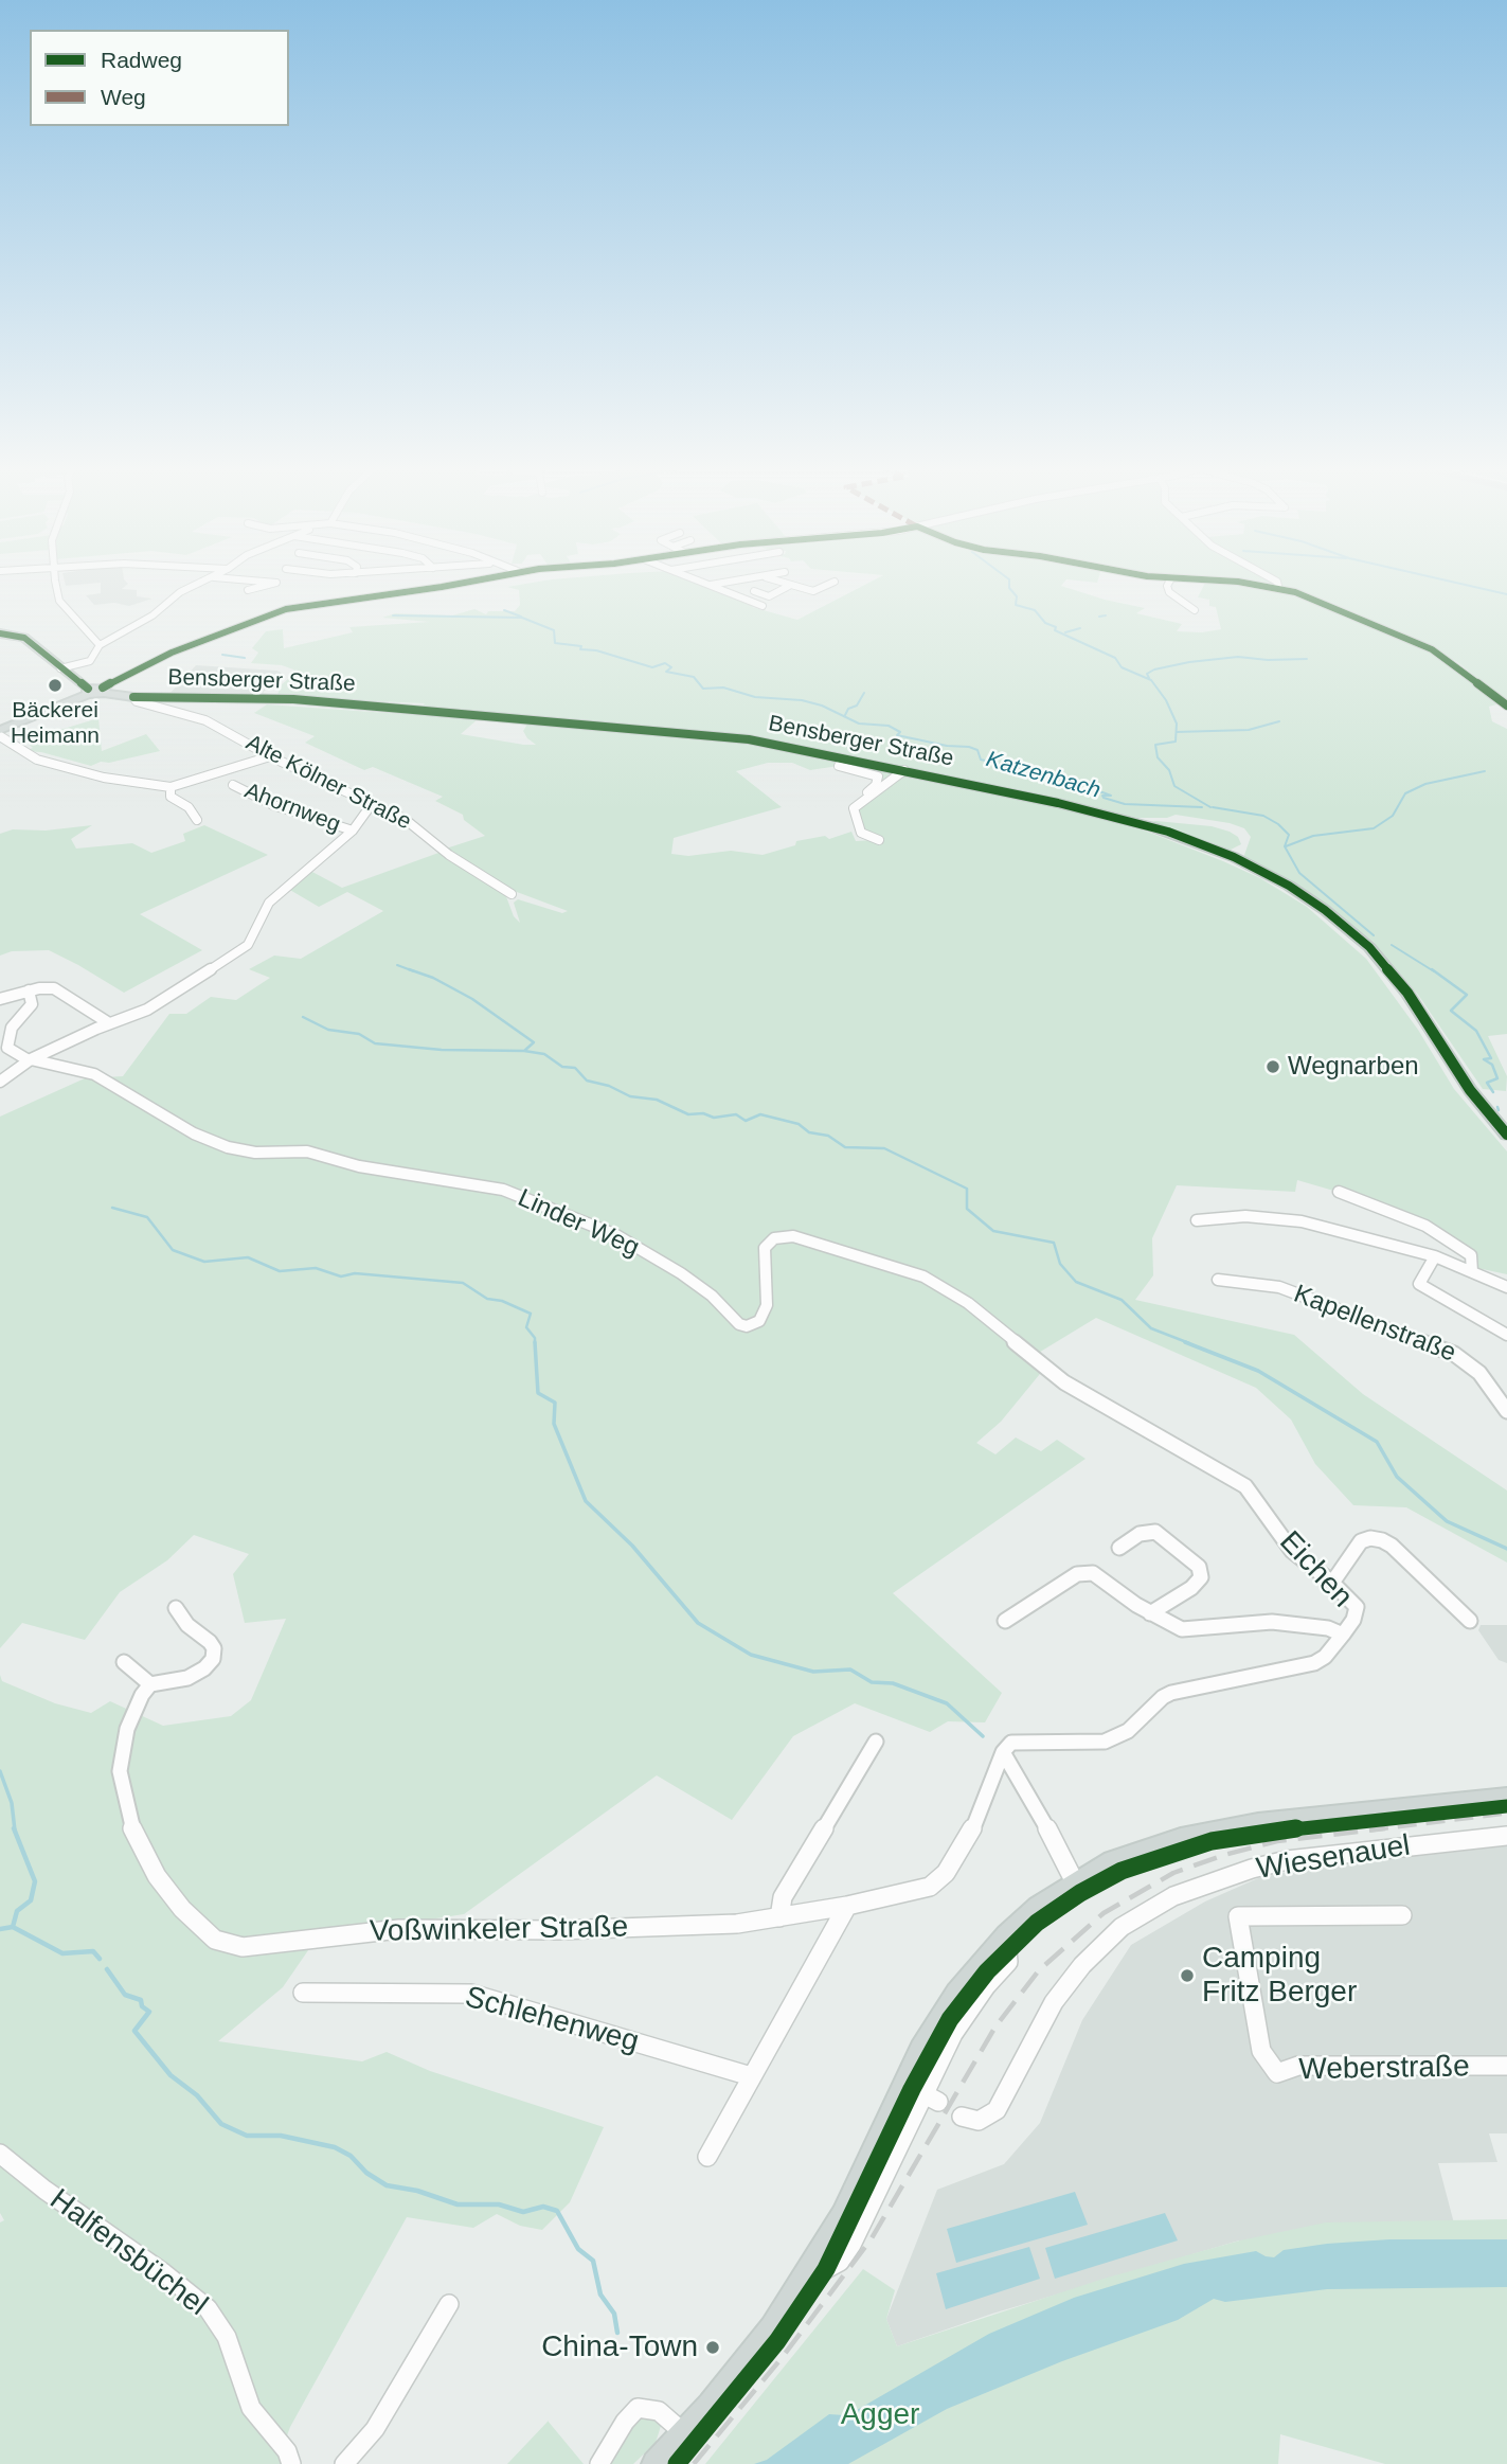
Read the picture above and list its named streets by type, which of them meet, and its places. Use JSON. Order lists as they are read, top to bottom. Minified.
{"streets":{"main road":["Bensberger Straße"],"street":["Alte Kölner Straße","Ahornweg","Linder Weg","Kapellenstraße","Eichen","Wiesenauel","Voßwinkeler Straße","Schlehenweg","Weberstraße","Halfensbüchel"]},"crossings":[["Bensberger Straße","Alte Kölner Straße"],["Linder Weg","Eichen"],["Eichen","Voßwinkeler Straße"]],"water":["Katzenbach"],"parks":["Agger"],"places":["Bäckerei Heimann","Wegnarben","Camping Fritz Berger","China-Town"],"legend":["Radweg","Weg"]}
